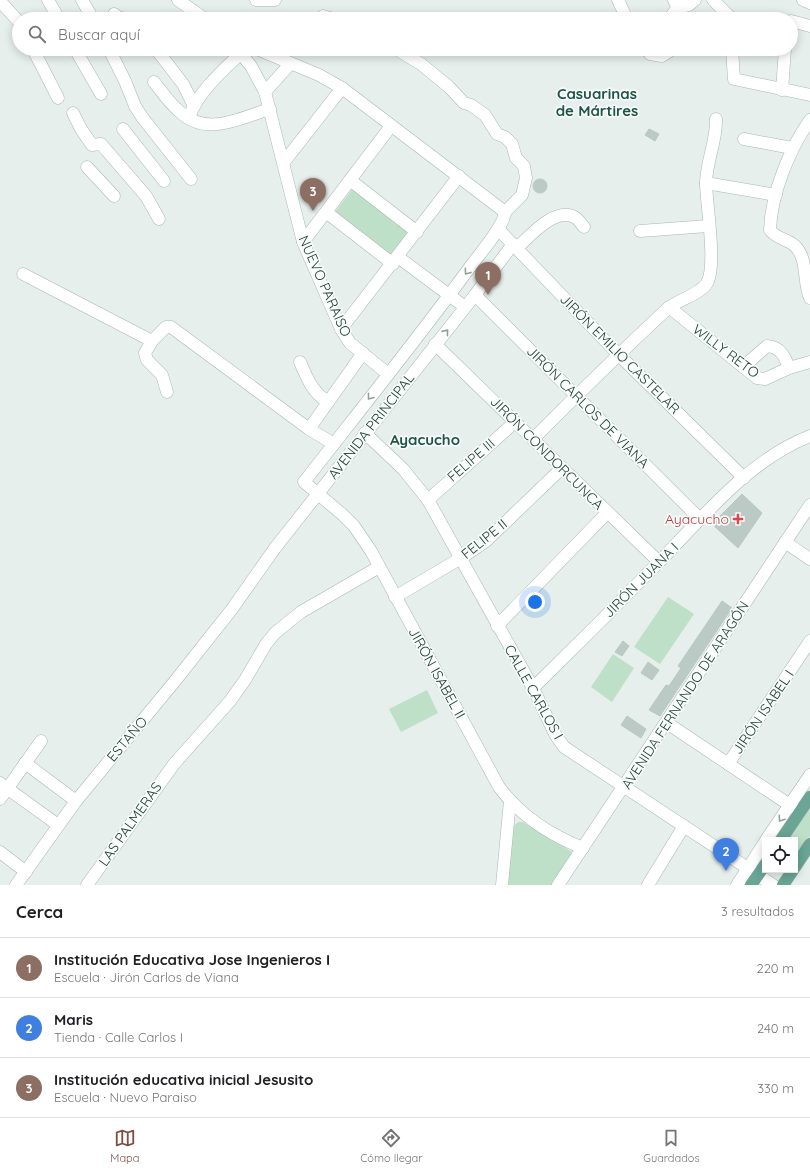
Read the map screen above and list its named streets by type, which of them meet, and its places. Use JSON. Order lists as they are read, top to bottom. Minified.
{"streets":{"street":["NUEVO PARAISO","WILLY RETO","JIRÓN EMILIO CASTELAR","JIRÓN CARLOS DE VIANA","AVENIDA PRINCIPAL","JIRÓN CONDORCUNCA","FELIPE III","FELIPE II","JIRÓN JUANA I","JIRÓN ISABEL II","CALLE CARLOS I","AVENIDA FERNANDO DE ARAGÓN","JIRÓN ISABEL I","ESTAÑO","LAS PALMERAS"]},"crossings":[["NUEVO PARAISO","AVENIDA PRINCIPAL"],["JIRÓN EMILIO CASTELAR","AVENIDA PRINCIPAL"],["JIRÓN EMILIO CASTELAR","JIRÓN JUANA I"],["JIRÓN CARLOS DE VIANA","AVENIDA PRINCIPAL"],["JIRÓN CARLOS DE VIANA","JIRÓN JUANA I"],["AVENIDA PRINCIPAL","JIRÓN CONDORCUNCA"],["AVENIDA PRINCIPAL","JIRÓN ISABEL II"],["AVENIDA PRINCIPAL","CALLE CARLOS I"],["AVENIDA PRINCIPAL","ESTAÑO"],["JIRÓN CONDORCUNCA","FELIPE III"],["JIRÓN CONDORCUNCA","FELIPE II"],["JIRÓN CONDORCUNCA","JIRÓN JUANA I"],["FELIPE III","CALLE CARLOS I"],["FELIPE II","JIRÓN ISABEL II"],["FELIPE II","CALLE CARLOS I"],["JIRÓN JUANA I","CALLE CARLOS I"],["JIRÓN ISABEL II","AVENIDA FERNANDO DE ARAGÓN"],["JIRÓN ISABEL II","LAS PALMERAS"],["CALLE CARLOS I","AVENIDA FERNANDO DE ARAGÓN"]],"districts":["Casuarinas de Mártires","Ayacucho"],"places":{"health":["Ayacucho"]},"page":{"search":"Buscar aquí","pins":["3","1","2"],"heading":["Cerca","3 resultados"],"list":[{"mark":"1","name":"Institución Educativa Jose Ingenieros I","note":"Escuela · Jirón Carlos de Viana","value":"220 m"},{"mark":"2","name":"Maris","note":"Tienda · Calle Carlos I","value":"240 m"},{"mark":"3","name":"Institución educativa inicial Jesusito","note":"Escuela · Nuevo Paraiso","value":"330 m"}],"nav":["Mapa","Cómo llegar","Guardados"]}}
